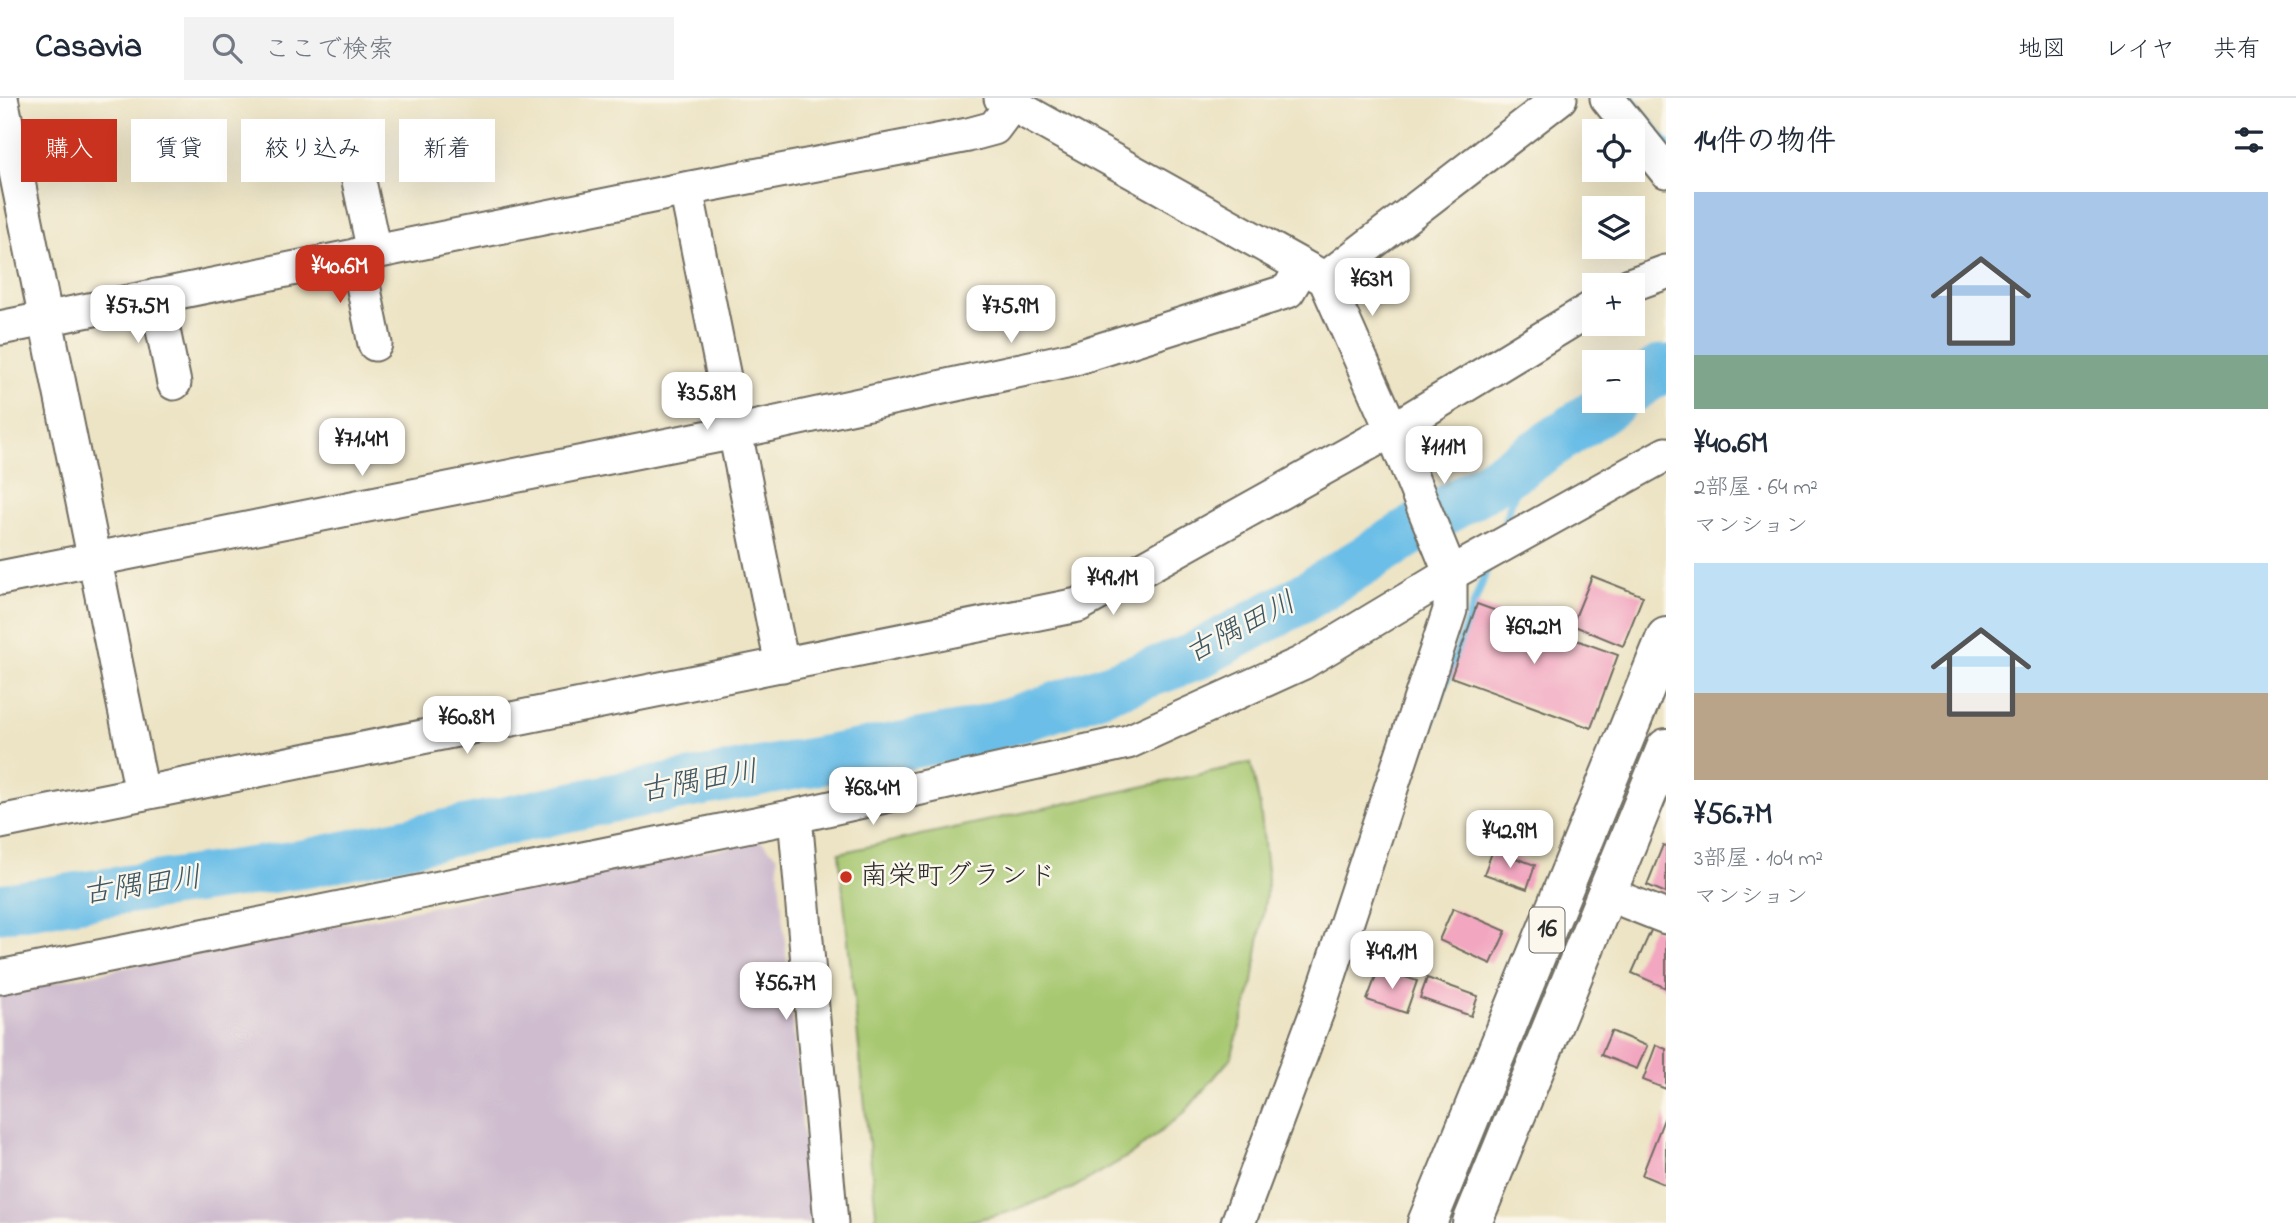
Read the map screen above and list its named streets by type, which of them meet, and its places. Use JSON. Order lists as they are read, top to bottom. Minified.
{"streets":{"highway":["16"]},"water":["古隅田川"],"places":["南栄町グランド"],"page":{"header":"Casavia","search":"ここで検索","nav":["地図","レイヤ","共有"],"heading":"14件の物件","map_buttons":["+","−"],"chip":["購入","賃貸","絞り込み","新着"],"list":[{"name":"¥40.6M","note":"2部屋 · 64 m² · マンション"},{"name":"¥56.7M","note":"3部屋 · 104 m² · マンション"}],"price":["¥40.6M","¥63M","¥57.5M","¥75.9M","¥35.8M","¥71.4M","¥111M","¥49.1M","¥69.2M","¥60.8M","¥68.4M","¥42.9M","¥49.1M","¥56.7M"]}}
